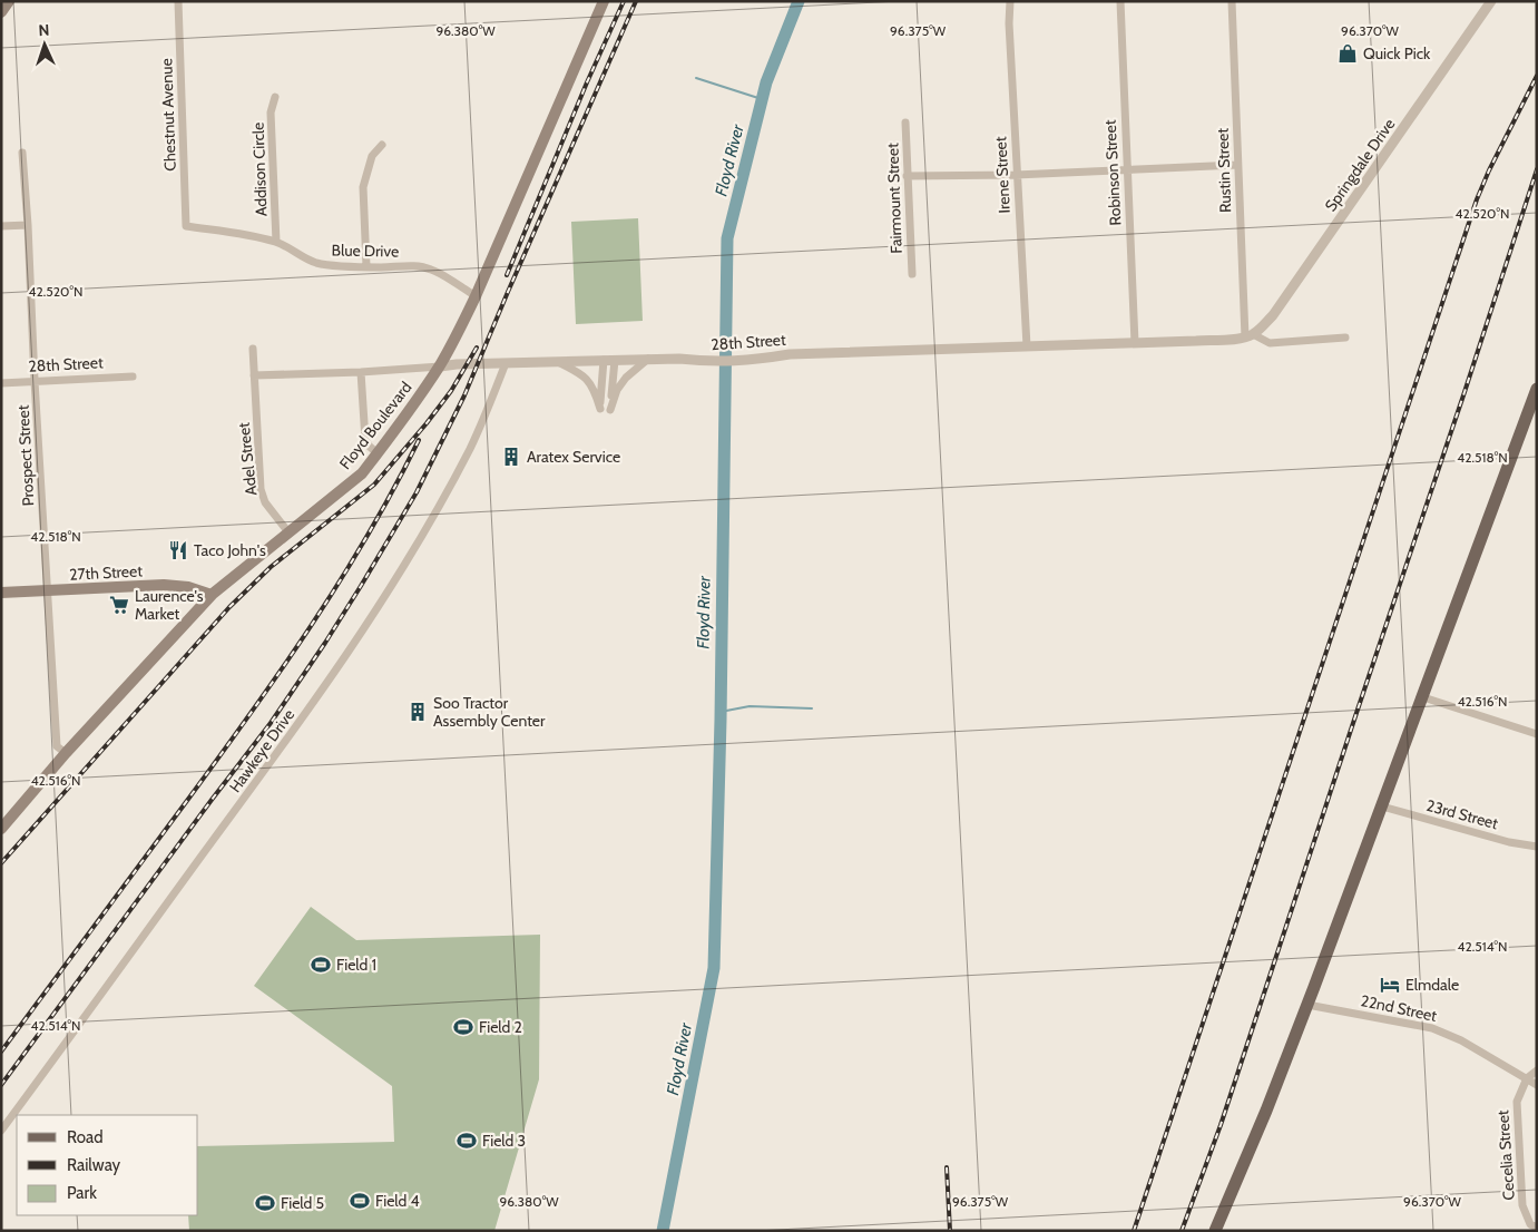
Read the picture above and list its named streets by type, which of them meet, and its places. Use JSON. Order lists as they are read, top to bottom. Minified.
{"streets":{"main road":["Floyd Boulevard","27th Street"],"street":["Chestnut Avenue","Springdale Drive","Addison Circle","Rustin Street","Robinson Street","Irene Street","Fairmount Street","Blue Drive","28th Street","Prospect Street","Adel Street","Hawkeye Drive","23rd Street","22nd Street","Cecelia Street"]},"crossings":[["Chestnut Avenue","Blue Drive"],["Springdale Drive","Rustin Street"],["Springdale Drive","28th Street"],["Addison Circle","Blue Drive"],["Rustin Street","28th Street"],["Robinson Street","28th Street"],["Irene Street","28th Street"],["Blue Drive","Floyd Boulevard"],["28th Street","Floyd Boulevard"],["28th Street","Prospect Street"],["28th Street","Adel Street"],["28th Street","Hawkeye Drive"],["Floyd Boulevard","Prospect Street"],["Floyd Boulevard","Adel Street"],["Floyd Boulevard","27th Street"],["Prospect Street","27th Street"],["22nd Street","Cecelia Street"]],"water":["Floyd River"],"places":{"shop":["Quick Pick"],"building":["Aratex Service","Soo Tractor Assembly Center"],"restaurant":["Taco John's"],"supermarket":["Laurence's Market"],"sports":["Field 1","Field 2","Field 3","Field 4","Field 5"],"hotel":["Elmdale"]},"legend":["Road","Railway","Park"],"north":"top","coordinates":["96.380°W","96.375°W","96.370°W","42.520°N","42.518°N","42.516°N","42.514°N"]}
